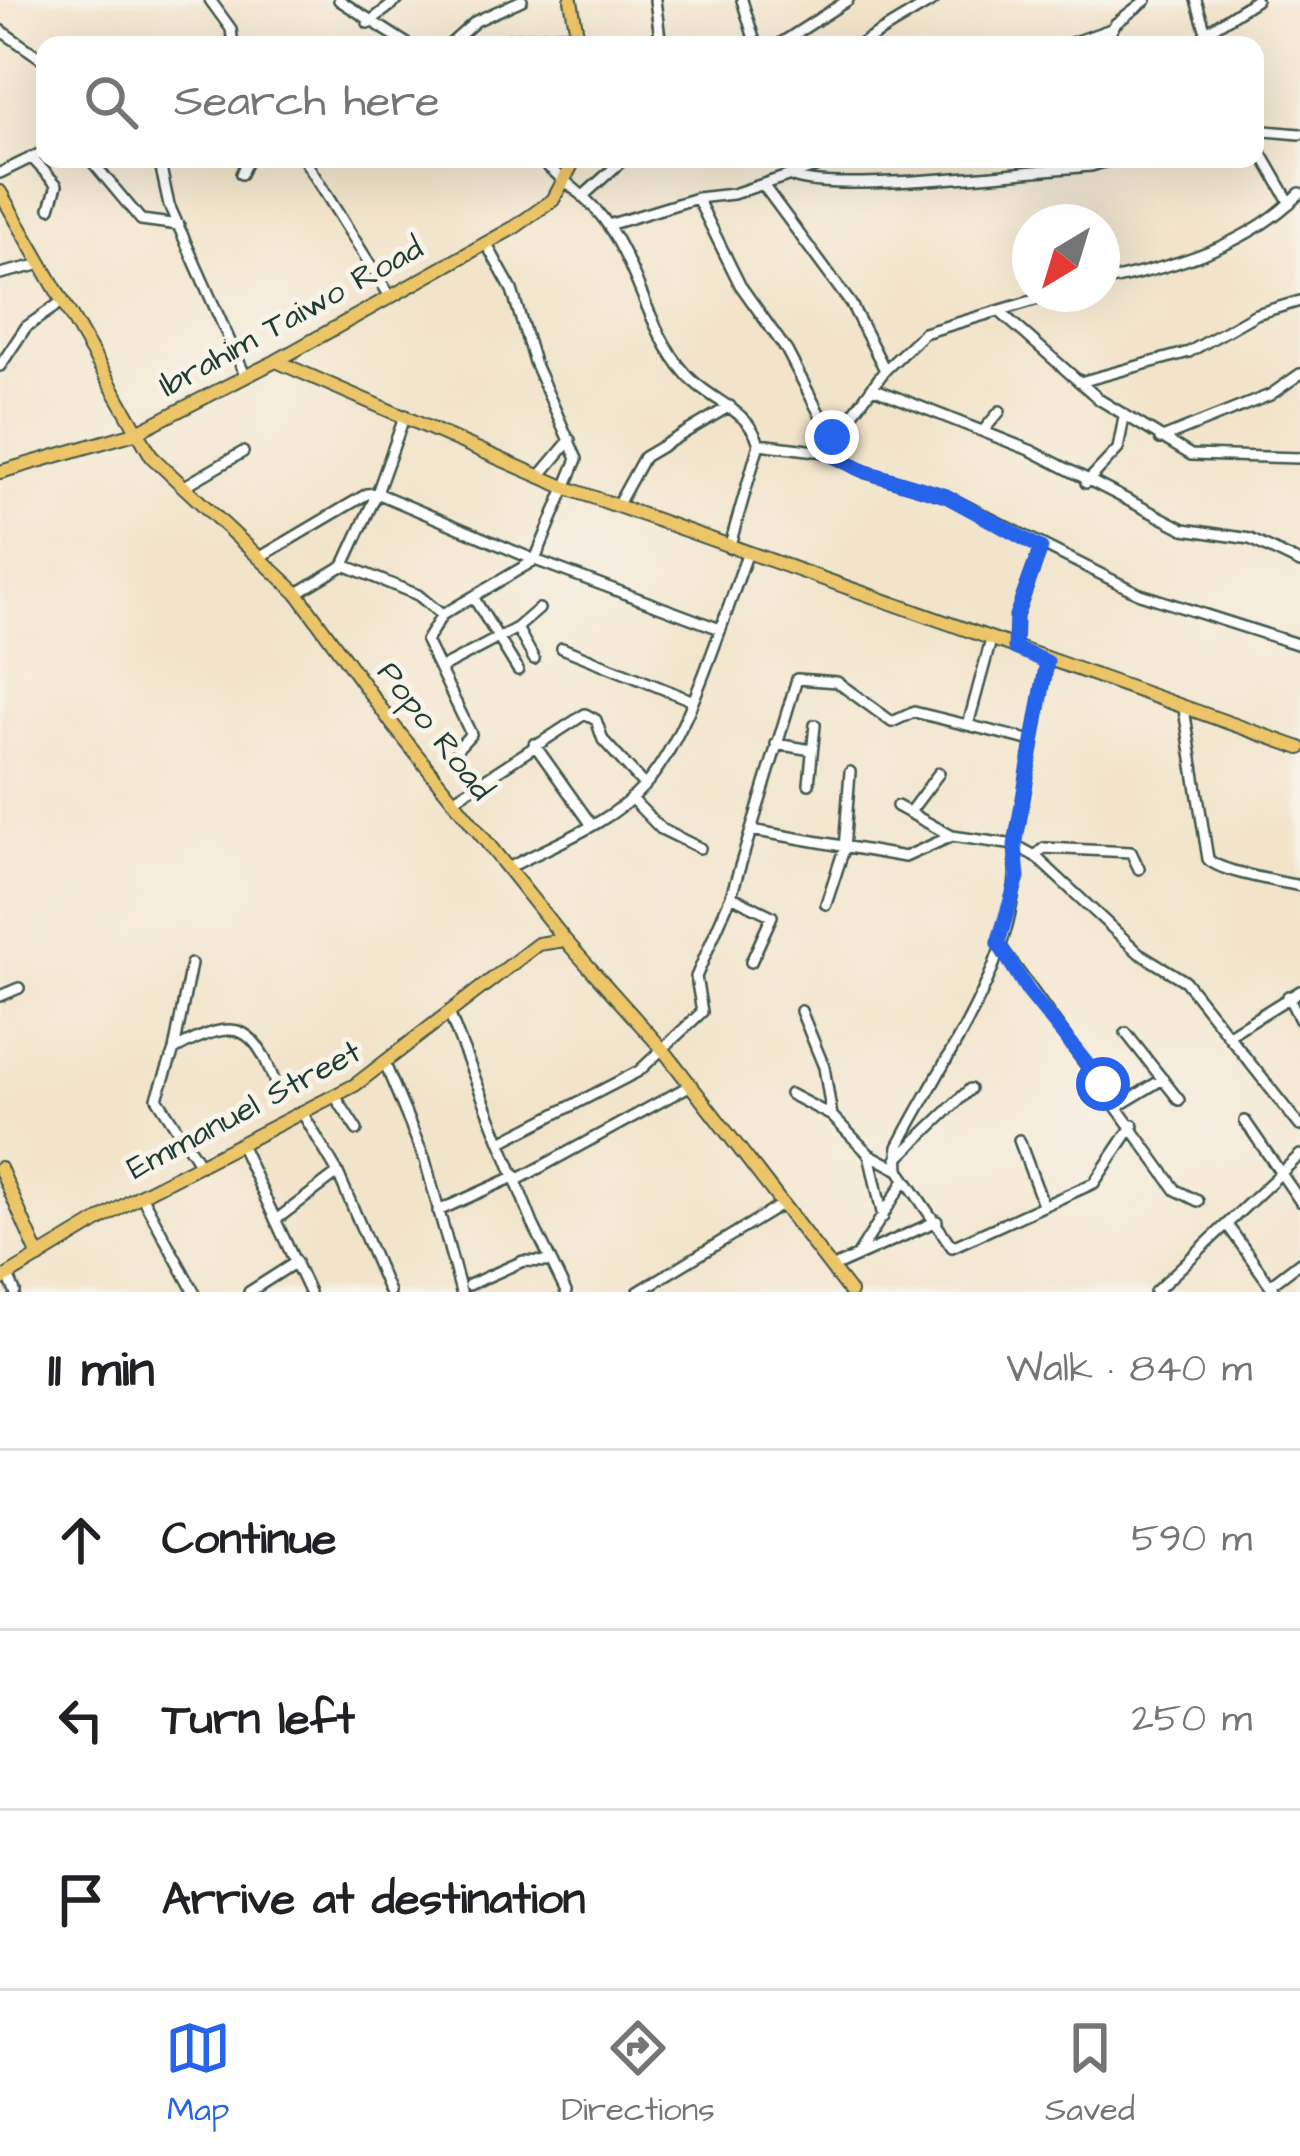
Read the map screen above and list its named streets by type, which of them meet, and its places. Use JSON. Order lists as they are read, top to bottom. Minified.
{"streets":{"main road":["Ibrahim Taiwo Road","Popo Road","Emmanuel Street"]},"crossings":[["Ibrahim Taiwo Road","Popo Road"],["Popo Road","Emmanuel Street"]],"north":"bottom left","page":{"search":"Search here","heading":["11 min","Walk · 840 m"],"list":[["Continue","590 m"],["Turn left","250 m"],"Arrive at destination"],"nav":["Map","Directions","Saved"]}}
